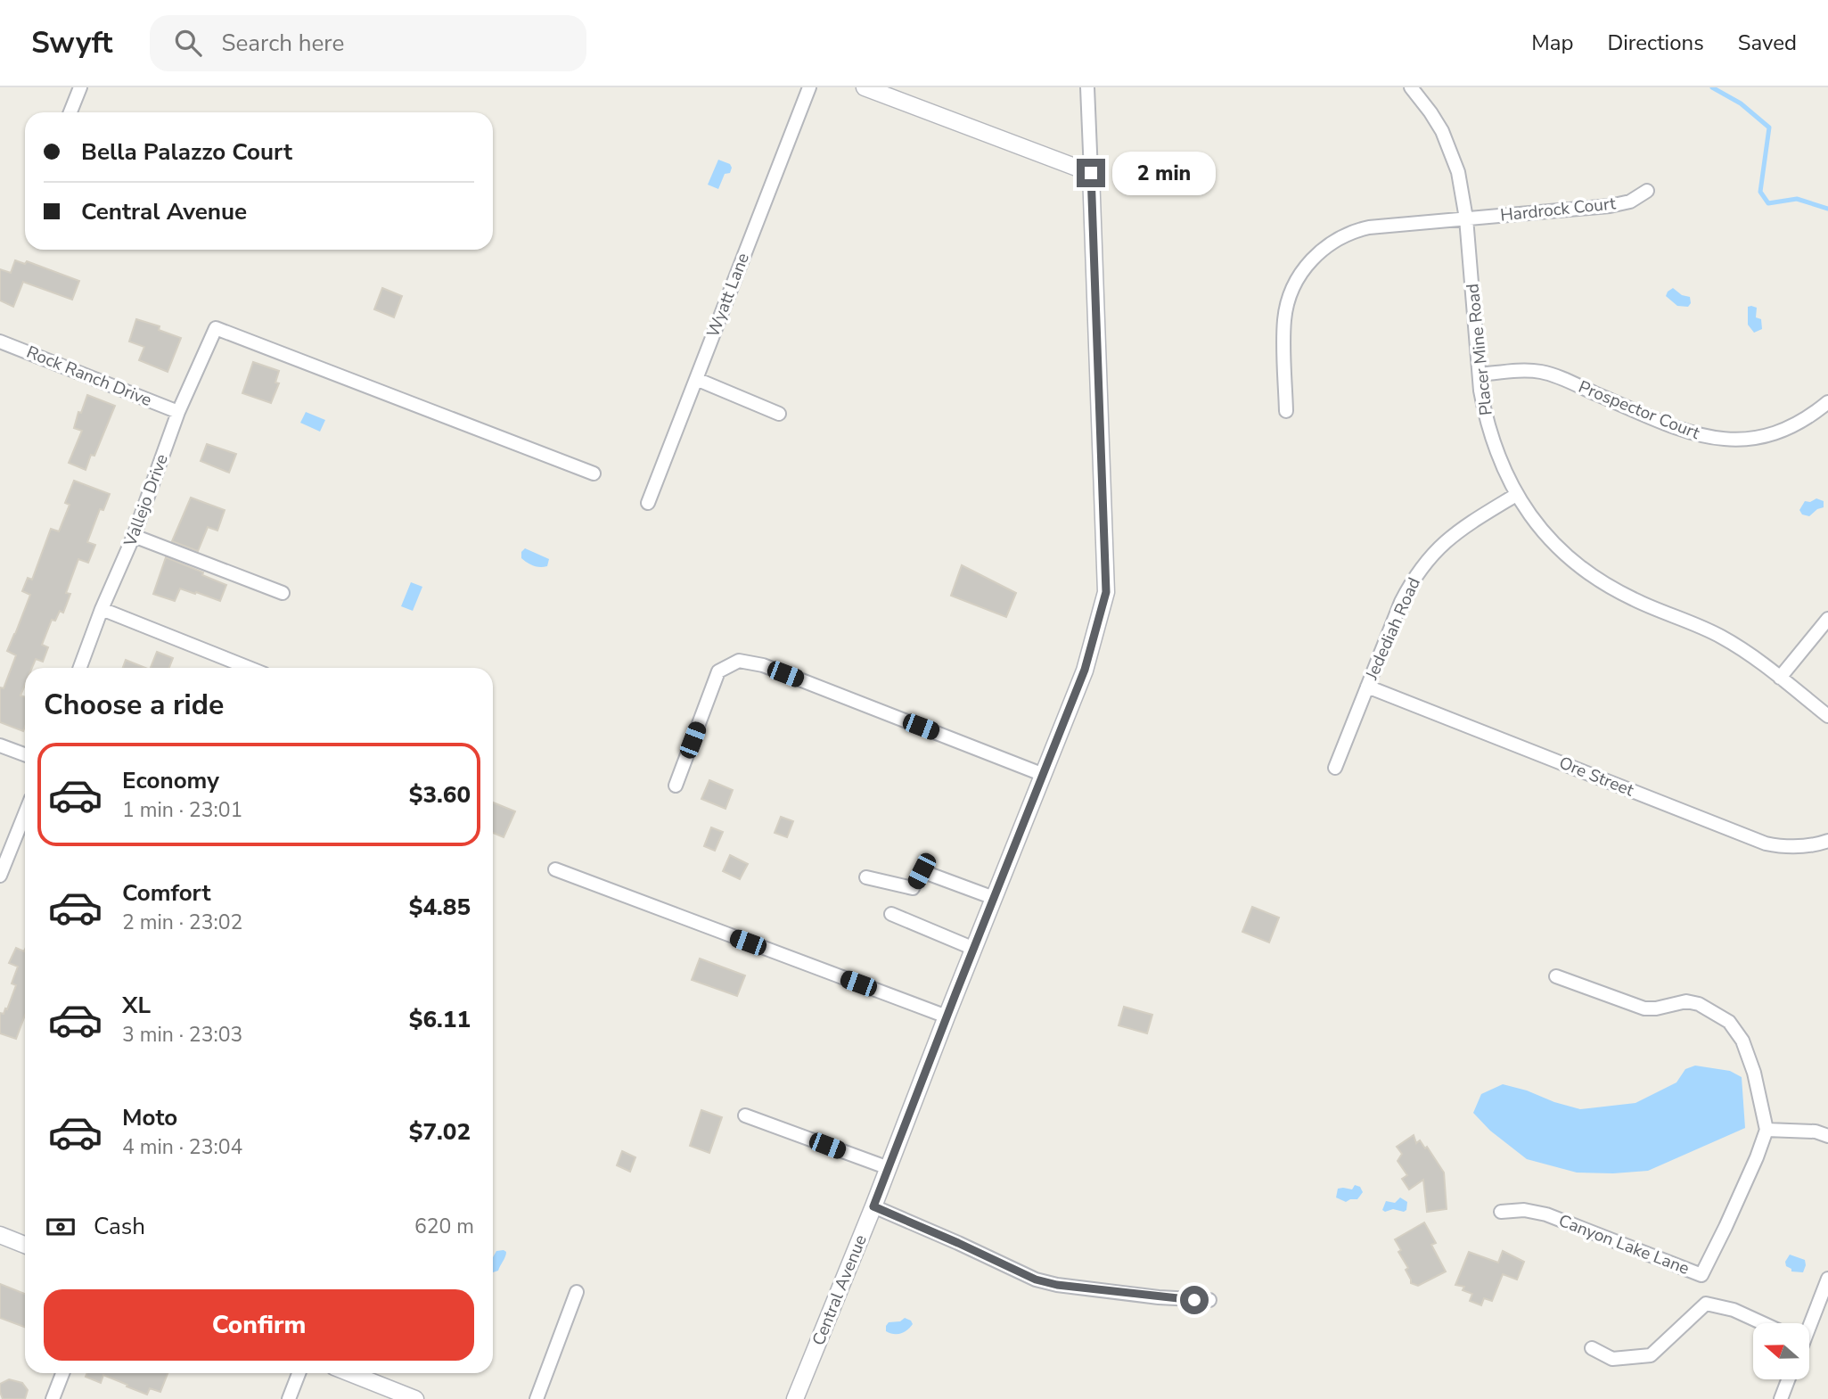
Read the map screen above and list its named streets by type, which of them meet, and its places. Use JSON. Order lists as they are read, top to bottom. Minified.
{"streets":{"street":["Hardrock Court","Wyatt Lane","Placer Mine Road","Rock Ranch Drive","Prospector Court","Vallejo Drive","Jedediah Road","Ore Street","Canyon Lake Lane","Central Avenue"]},"crossings":[["Hardrock Court","Placer Mine Road"],["Placer Mine Road","Prospector Court"],["Placer Mine Road","Jedediah Road"],["Rock Ranch Drive","Vallejo Drive"],["Jedediah Road","Ore Street"]],"north":"left","page":{"header":"Swyft","search":"Search here","nav":["Map","Directions","Saved"],"banner":["Bella Palazzo Court","Central Avenue"],"bubble":"2 min","heading":"Choose a ride","list":[{"name":"Economy","note":"1 min · 23:01","value":"$3.60"},{"name":"Comfort","note":"2 min · 23:02","value":"$4.85"},{"name":"XL","note":"3 min · 23:03","value":"$6.11"},{"name":"Moto","note":"4 min · 23:04","value":"$7.02"}],"pay":["Cash","620 m"],"buttons":"Confirm"}}
